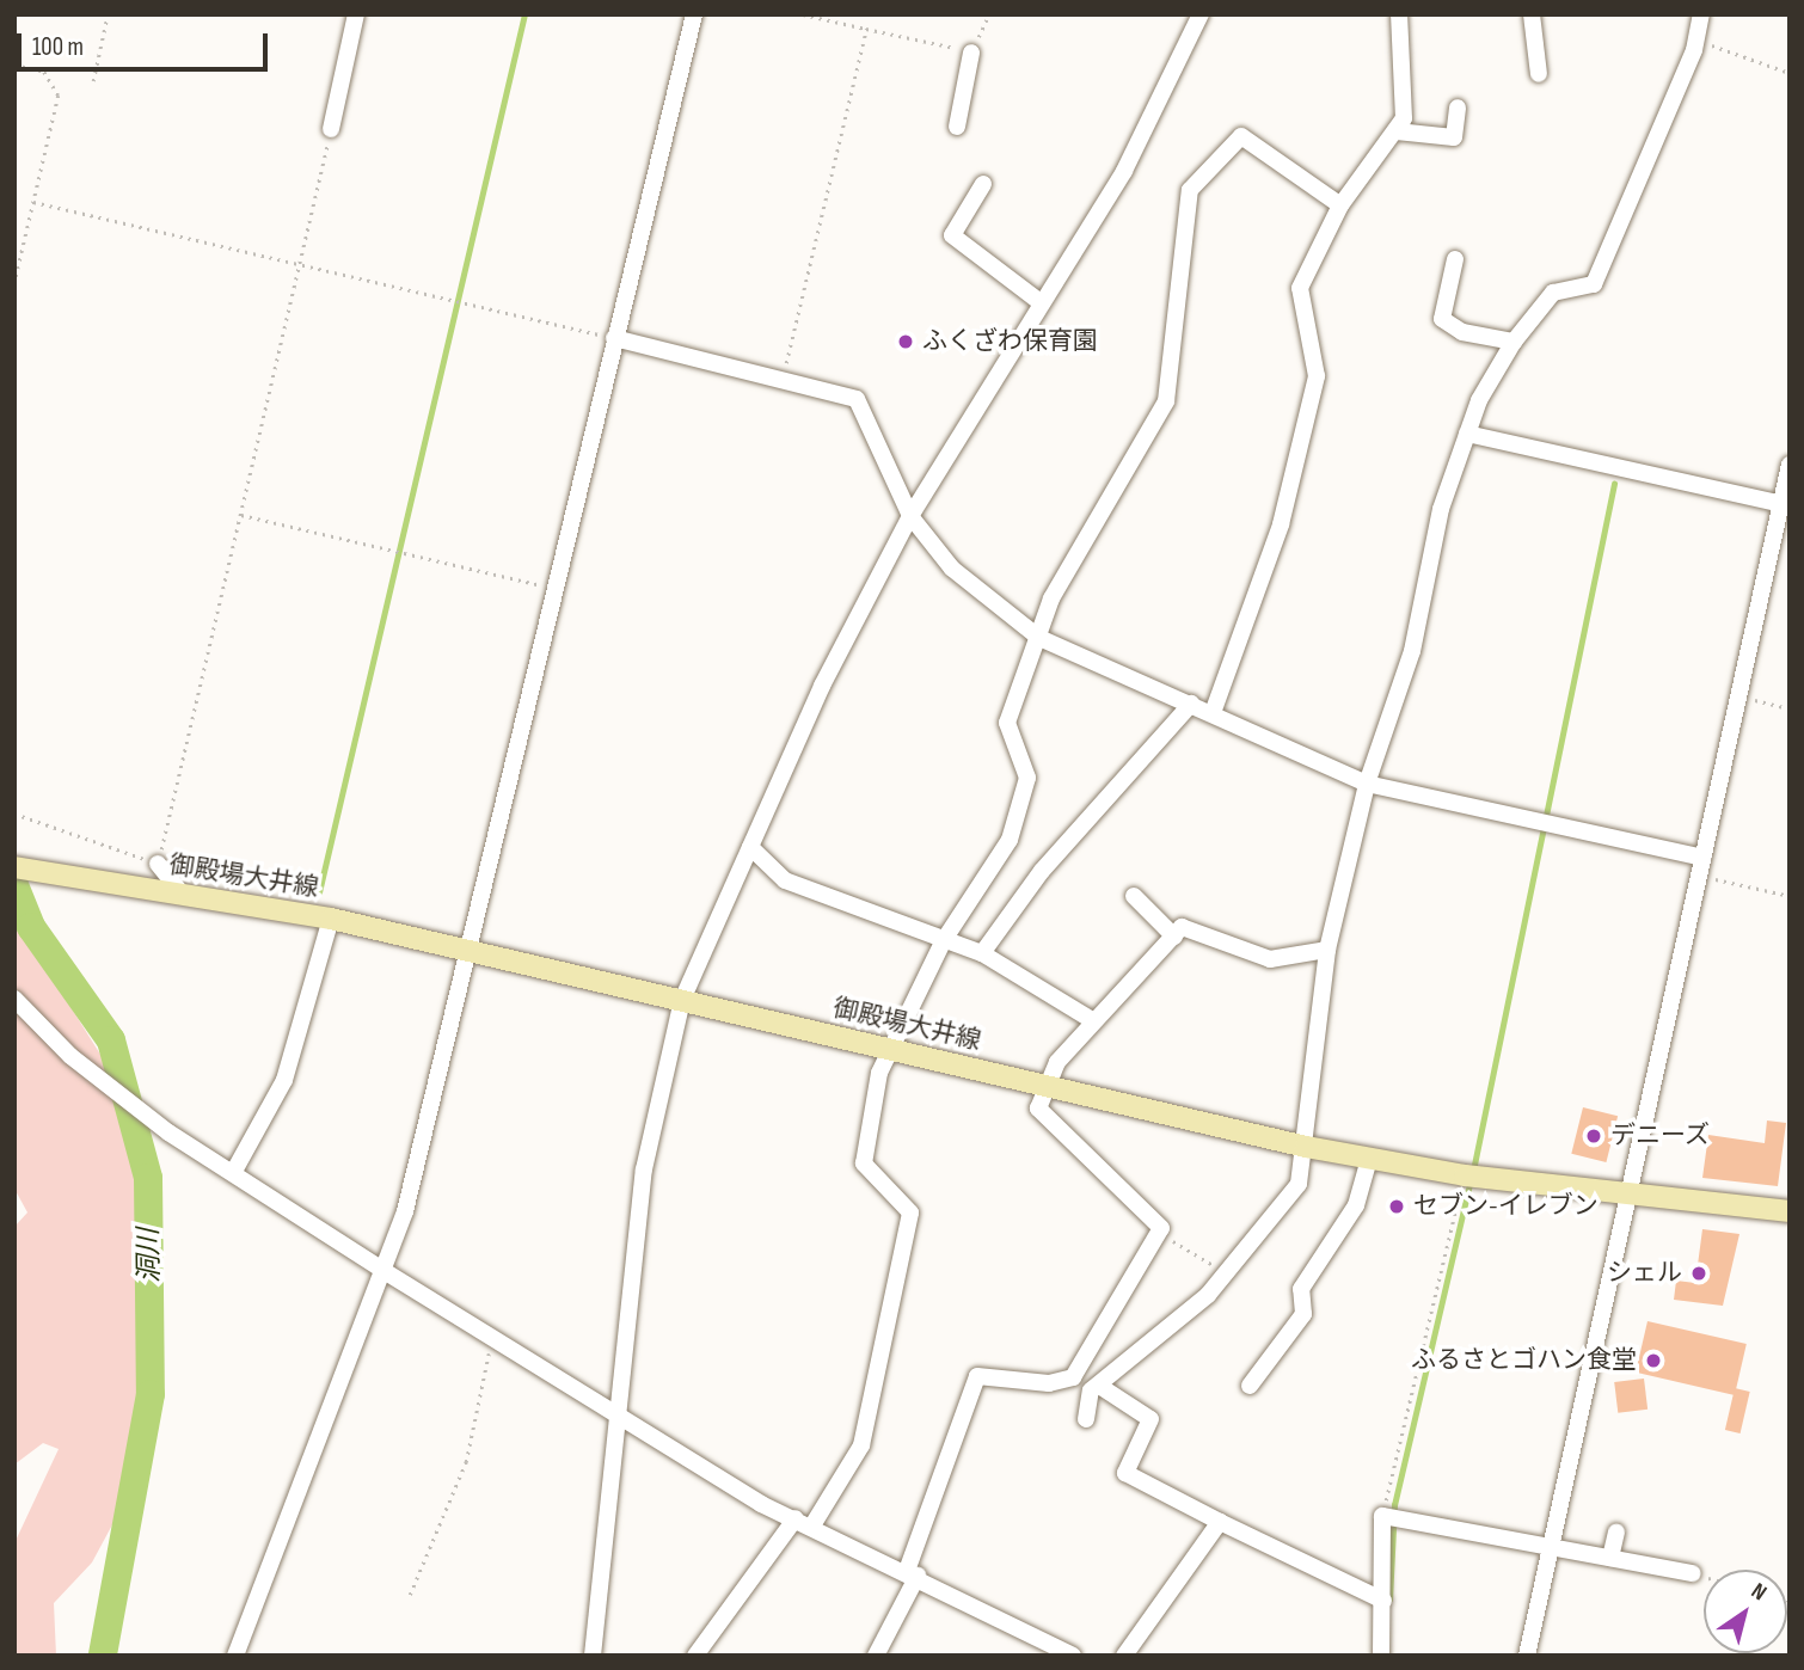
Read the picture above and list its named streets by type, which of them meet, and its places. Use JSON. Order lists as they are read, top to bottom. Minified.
{"streets":{"main road":["御殿場大井線"]},"water":["洞川"],"places":["ふくざわ保育園","デニーズ","セブン-イレブン","シェル","ふるさとゴハン食堂"],"scale_bar":"100 m","north":"top right"}
